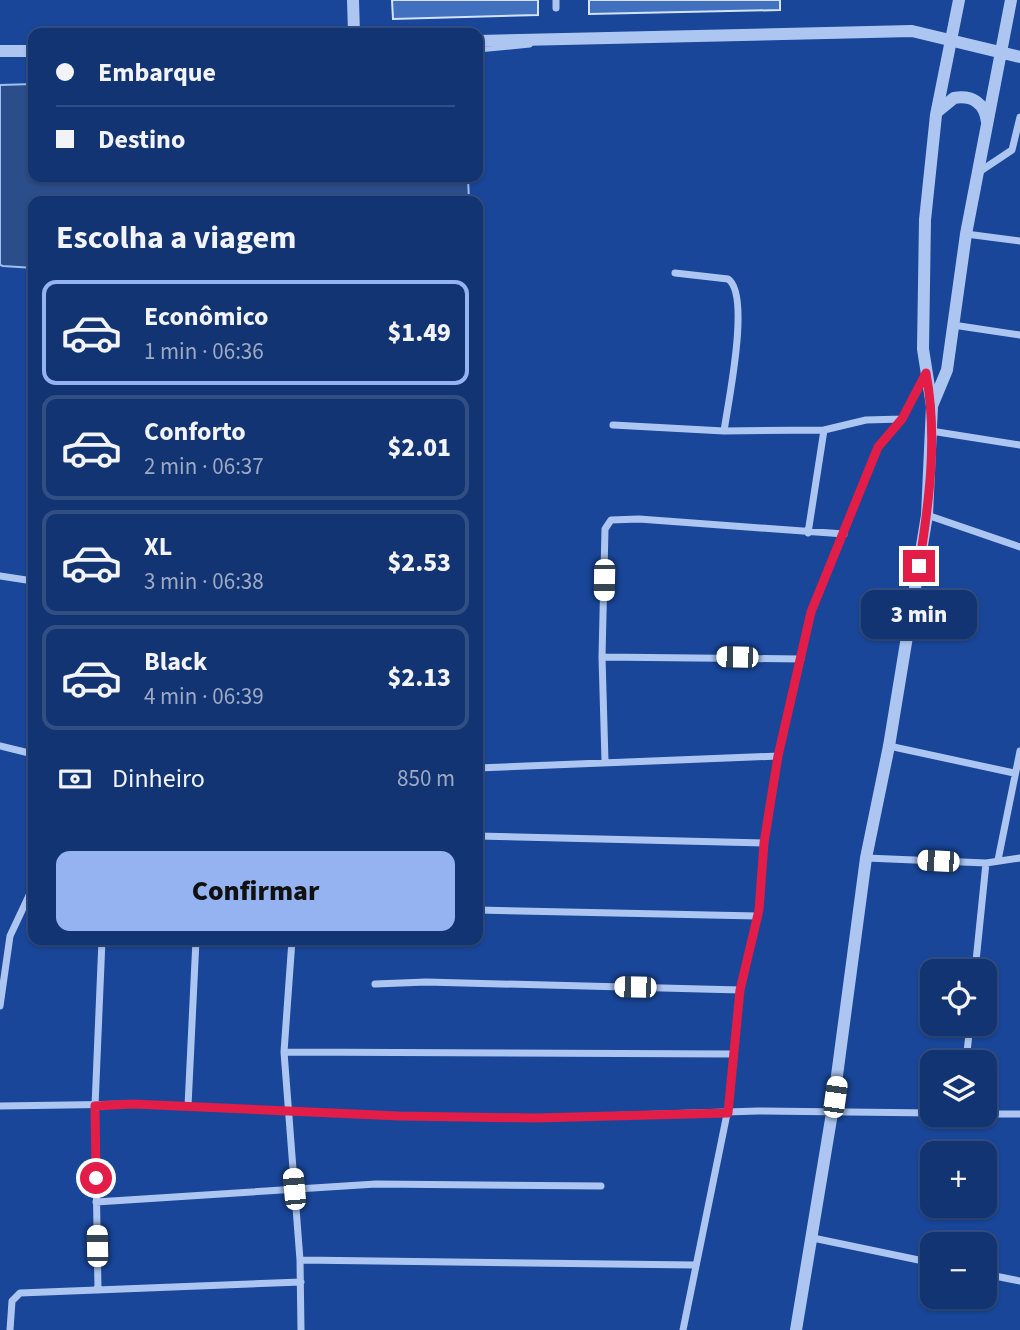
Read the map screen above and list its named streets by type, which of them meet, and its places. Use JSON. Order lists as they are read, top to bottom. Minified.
{"page":{"banner":["Embarque","Destino"],"heading":"Escolha a viagem","list":[{"name":"Econômico","note":"1 min · 06:36","value":"$1.49"},{"name":"Conforto","note":"2 min · 06:37","value":"$2.01"},{"name":"XL","note":"3 min · 06:38","value":"$2.53"},{"name":"Black","note":"4 min · 06:39","value":"$2.13"}],"bubble":"3 min","pay":["Dinheiro","850 m"],"buttons":"Confirmar","map_buttons":["+","−"]}}
